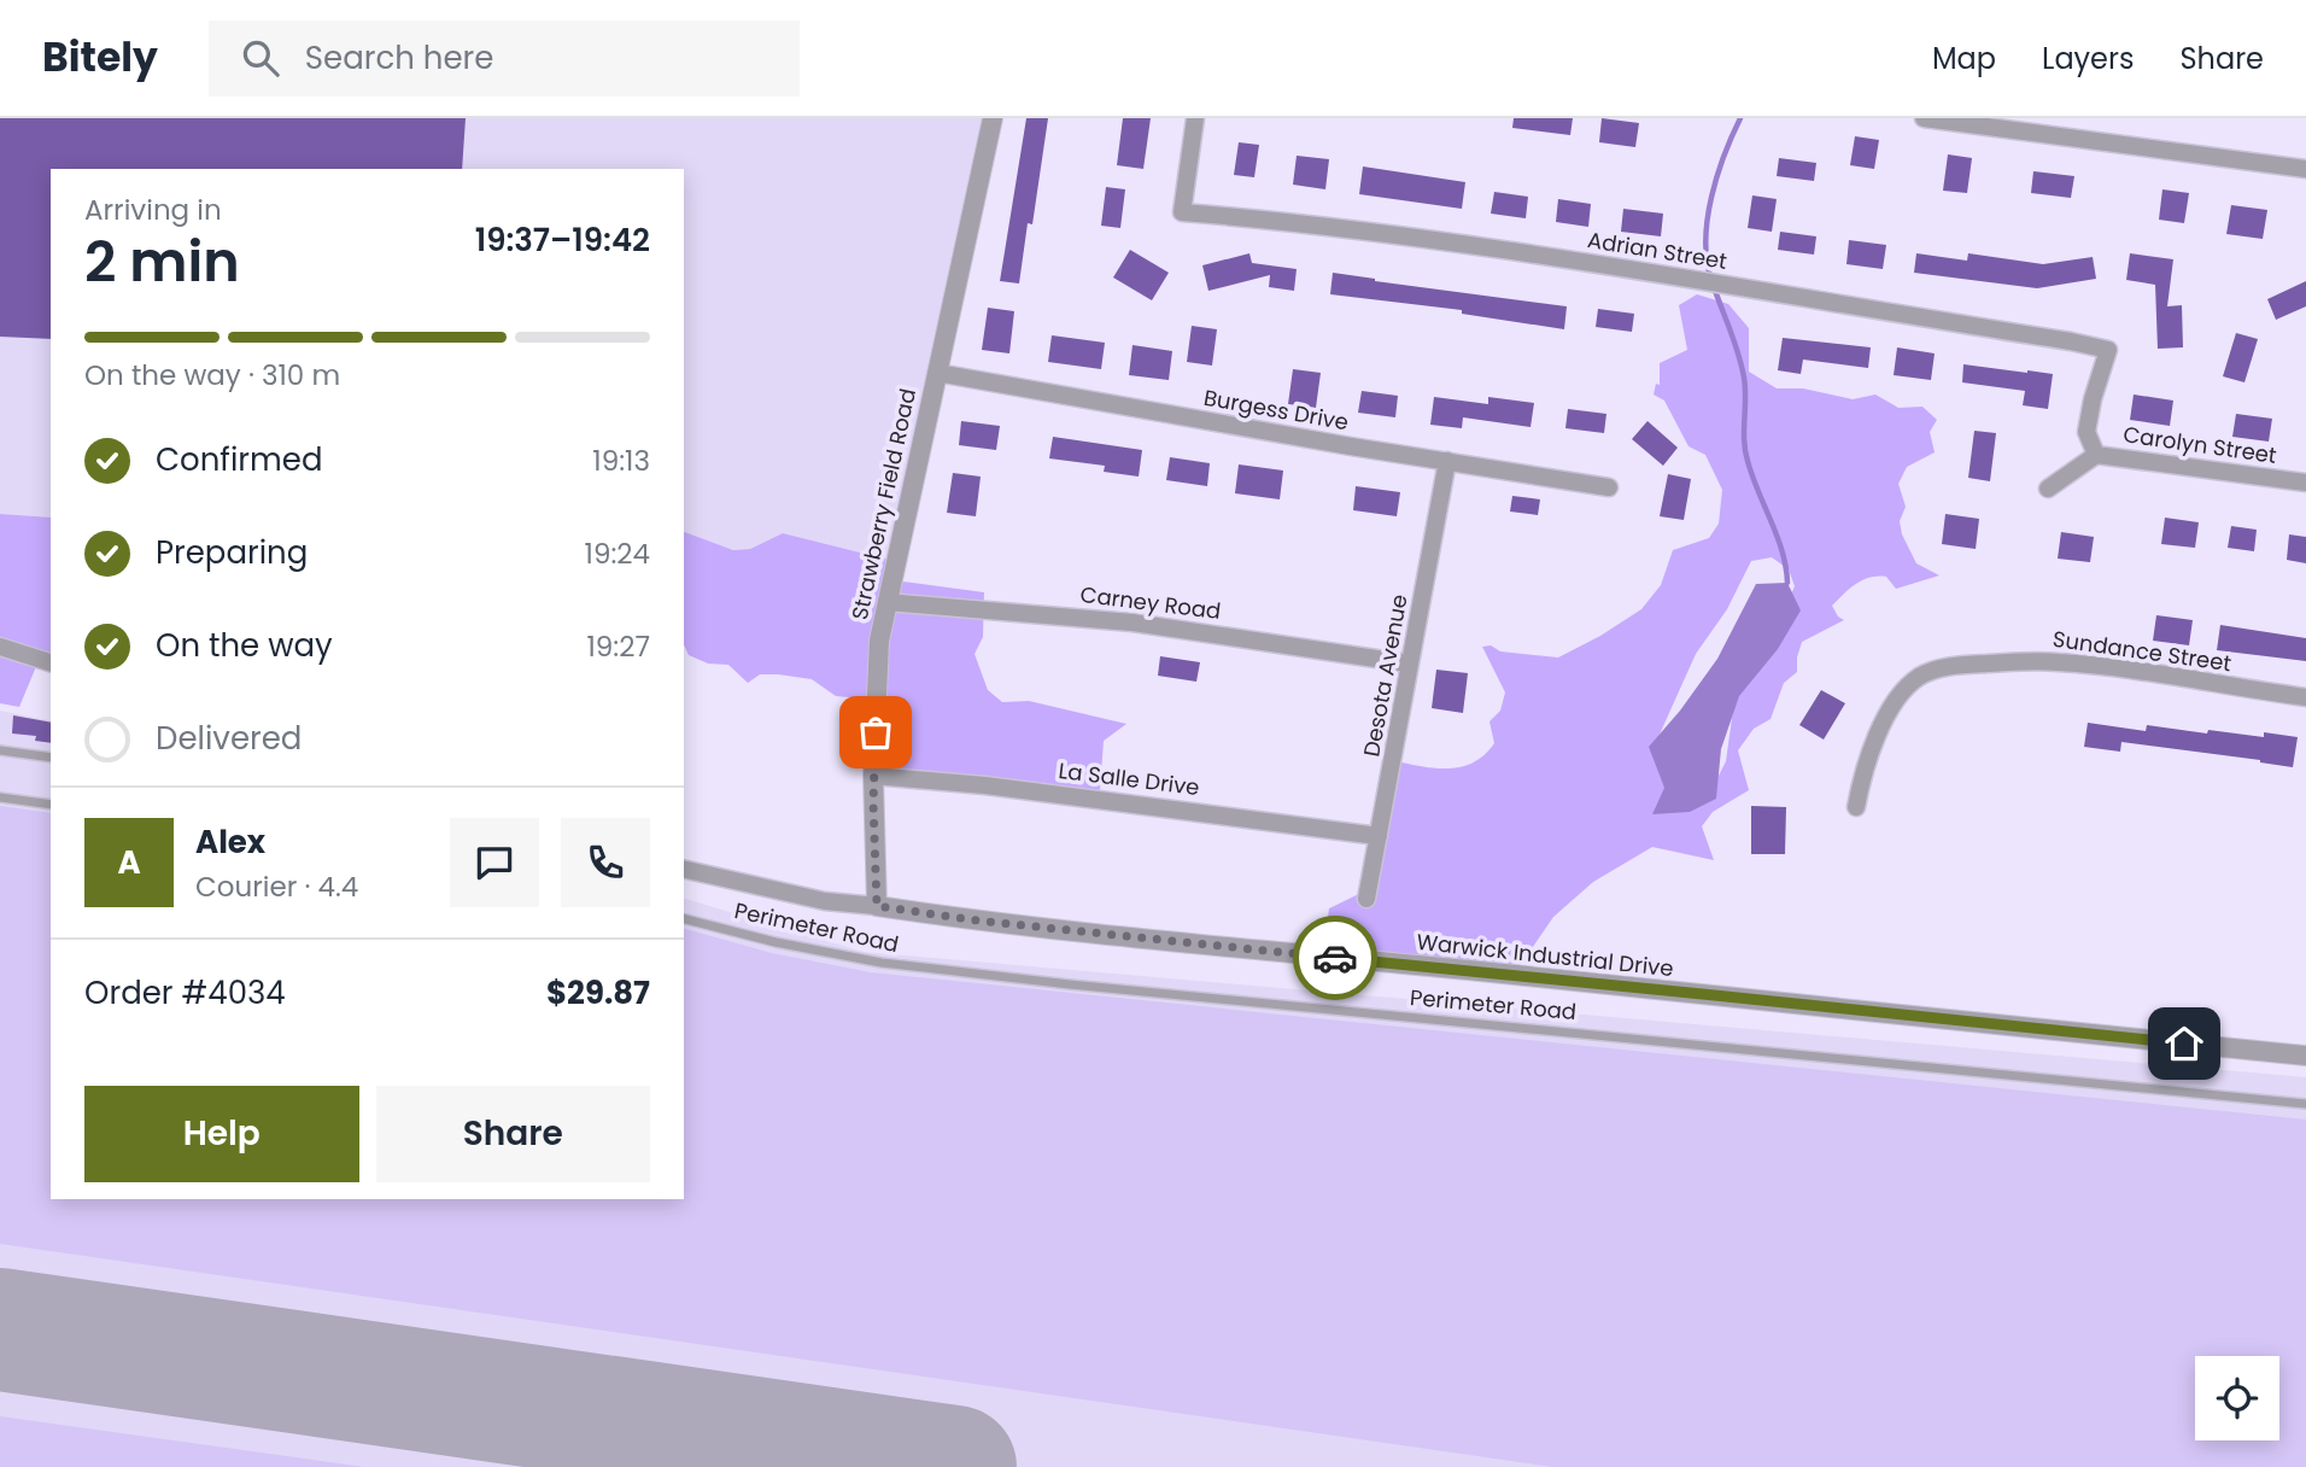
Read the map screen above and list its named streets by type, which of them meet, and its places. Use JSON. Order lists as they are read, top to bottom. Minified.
{"streets":{"street":["Adrian Street","Burgess Drive","Carolyn Street","Strawberry Field Road","Carney Road","Sundance Street","Desota Avenue","La Salle Drive","Warwick Industrial Drive"],"lane":["Perimeter Road"]},"crossings":[["Adrian Street","Carolyn Street"],["Burgess Drive","Strawberry Field Road"],["Burgess Drive","Desota Avenue"],["Strawberry Field Road","Carney Road"],["Strawberry Field Road","La Salle Drive"],["Strawberry Field Road","Warwick Industrial Drive"],["Carney Road","Desota Avenue"],["Desota Avenue","La Salle Drive"]],"page":{"header":"Bitely","search":"Search here","nav":["Map","Layers","Share"],"heading":["2 min","Arriving in","19:37–19:42"],"panel":["Alex","Courier · 4.4","Order #4034","$29.87"],"bar":"On the way · 310 m","list":[["Confirmed","19:13"],["Preparing","19:24"],["On the way","19:27"],"Delivered"],"round":"A","buttons":["Help","Share"]}}
